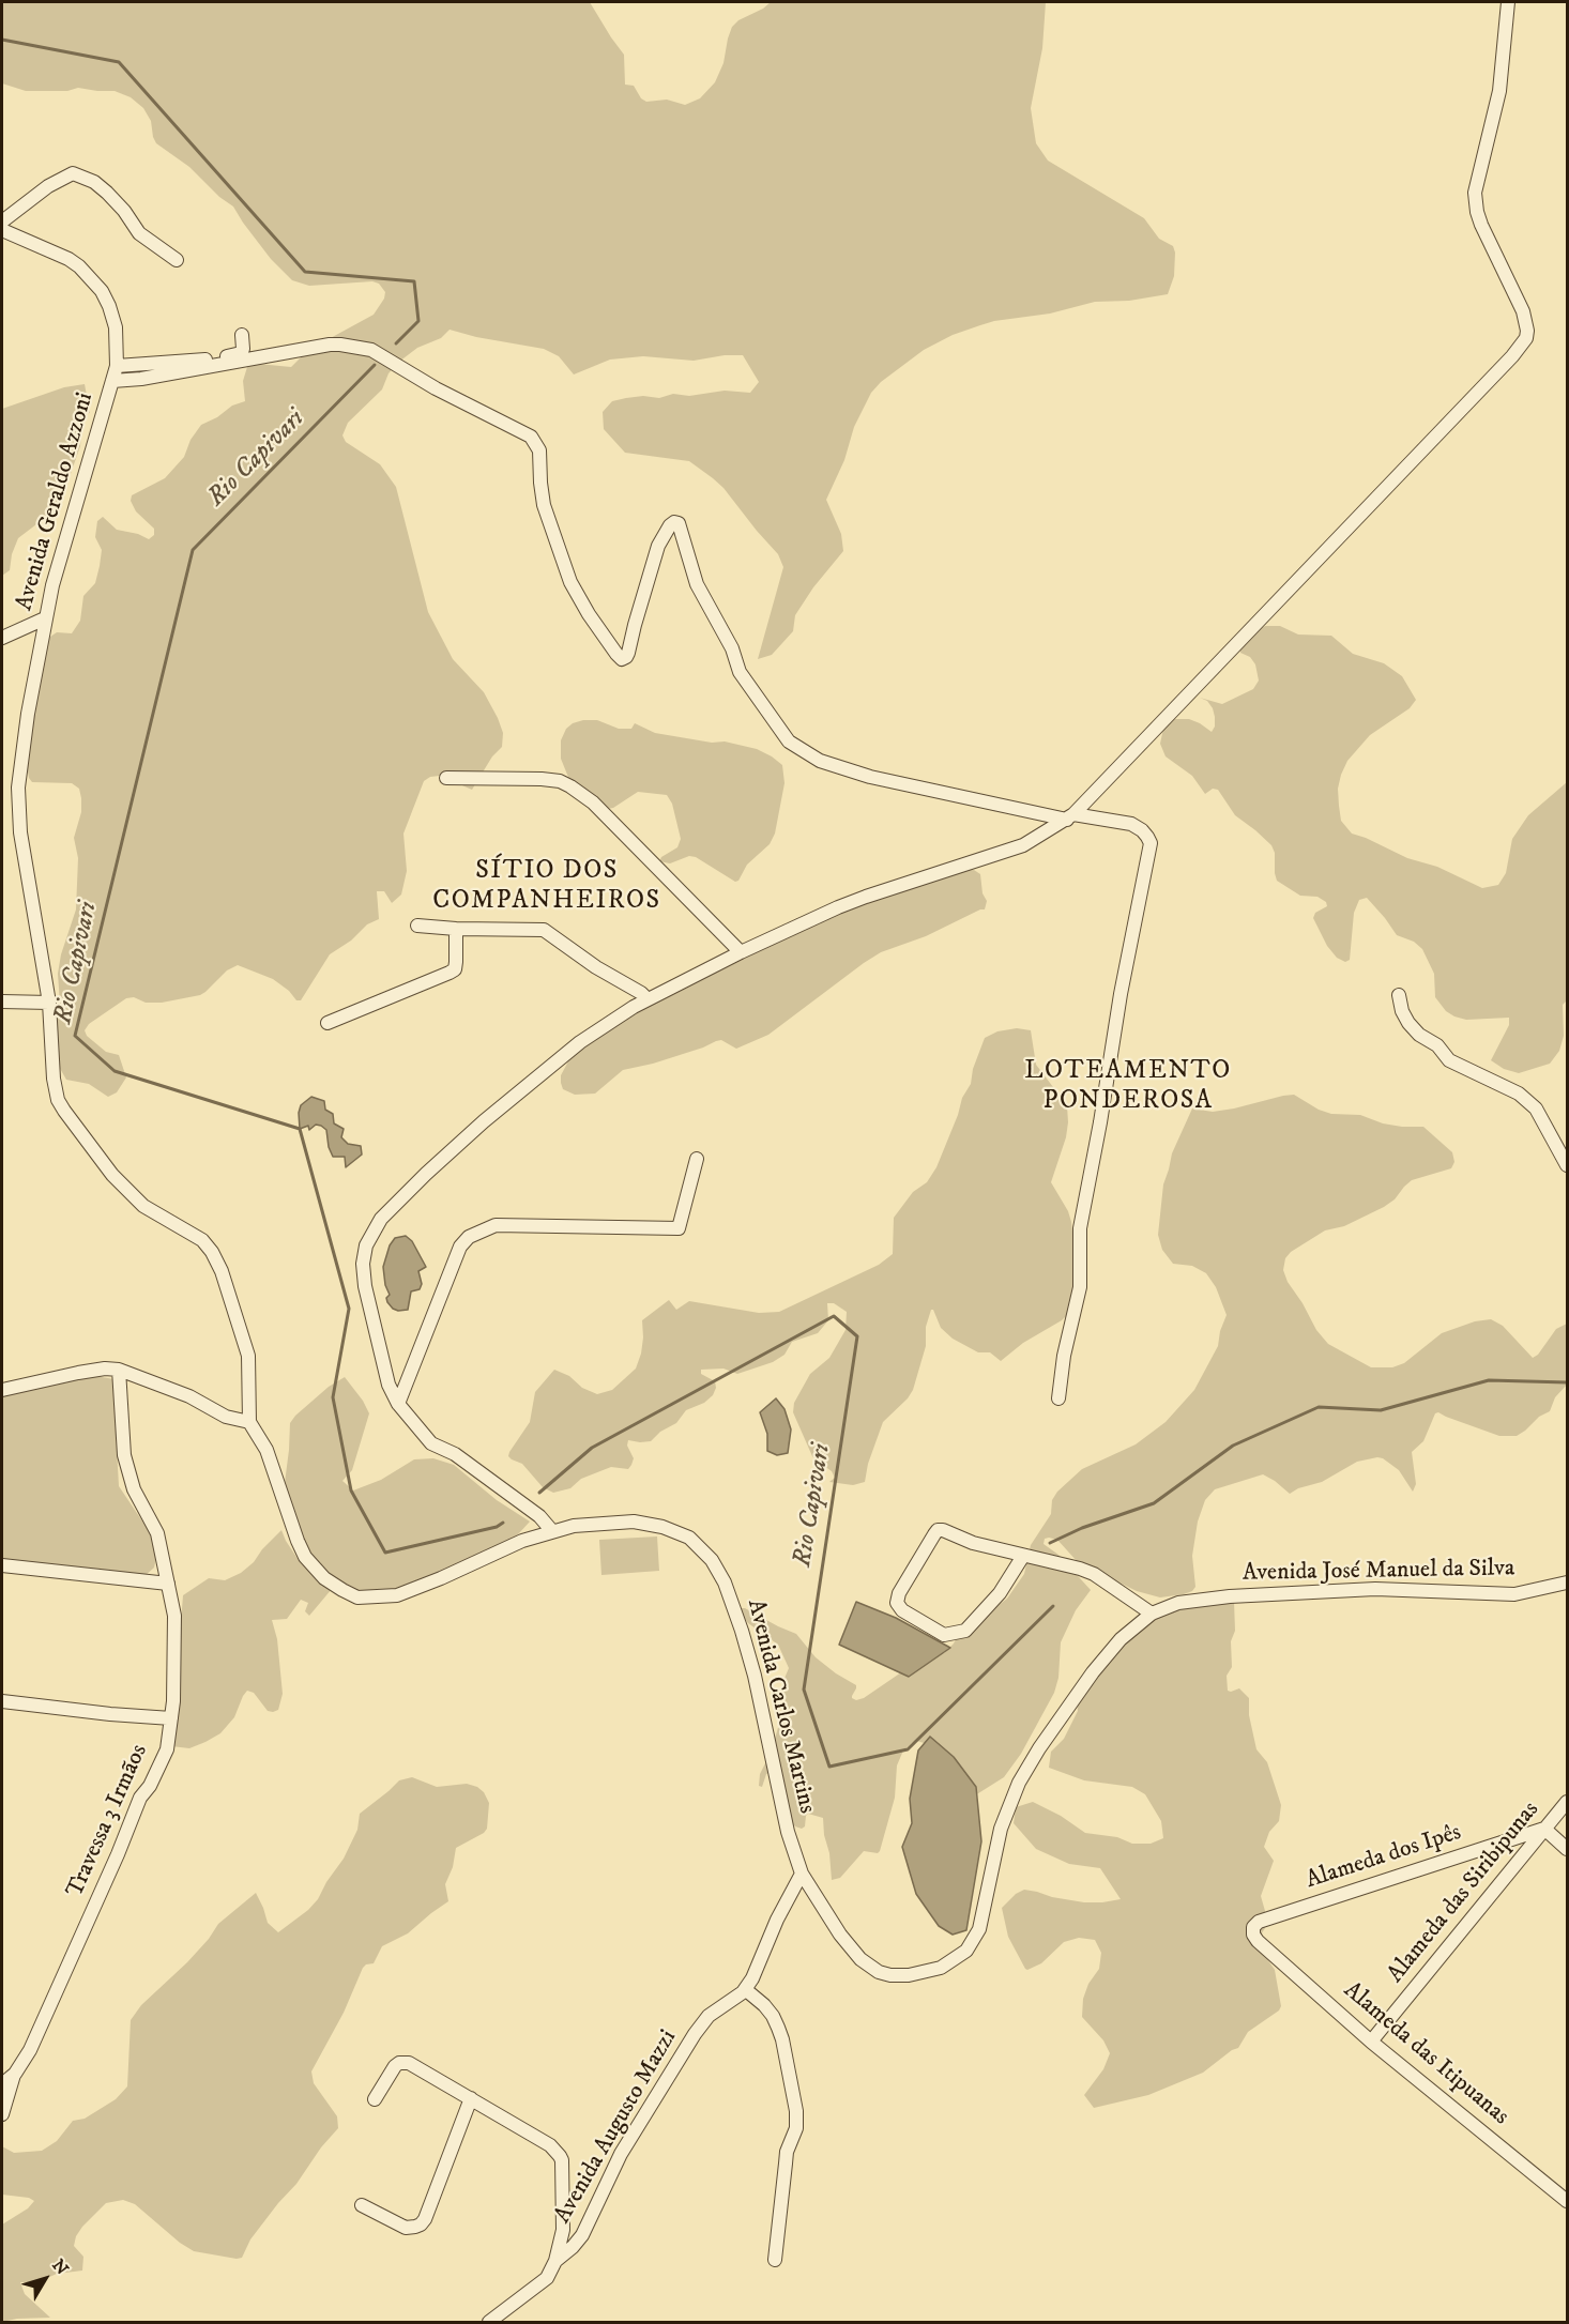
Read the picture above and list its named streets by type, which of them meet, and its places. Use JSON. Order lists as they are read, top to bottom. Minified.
{"streets":{"street":["Avenida Geraldo Azzoni","Avenida José Manuel da Silva","Avenida Carlos Martins","Travessa 3 Irmãos","Alameda dos Ipês","Alameda das Siribipunas","Alameda das Itipuanas","Avenida Augusto Mazzi"]},"crossings":[["Avenida Geraldo Azzoni","Avenida Carlos Martins"],["Avenida José Manuel da Silva","Avenida Carlos Martins"],["Avenida José Manuel da Silva","Avenida Augusto Mazzi"],["Avenida Carlos Martins","Avenida Augusto Mazzi"],["Alameda dos Ipês","Alameda das Siribipunas"],["Alameda dos Ipês","Alameda das Itipuanas"],["Alameda das Siribipunas","Alameda das Itipuanas"]],"districts":["SÍTIO DOS COMPANHEIROS","LOTEAMENTO PONDEROSA"],"water":["Rio Capivari"],"north":"top right"}
